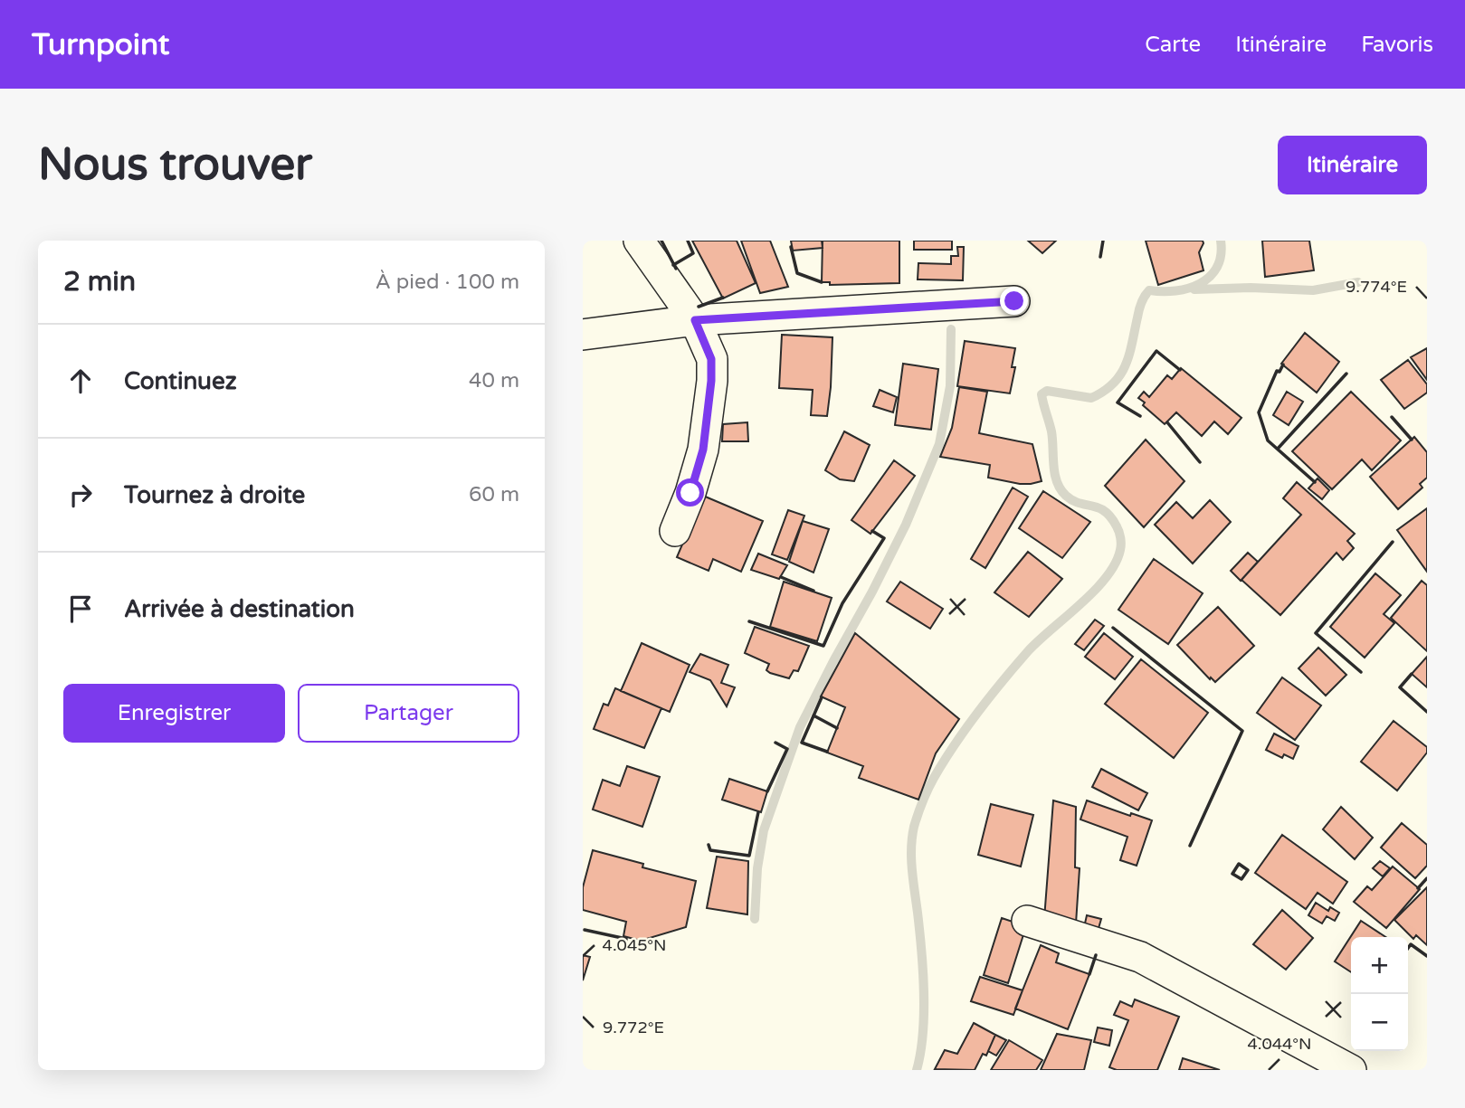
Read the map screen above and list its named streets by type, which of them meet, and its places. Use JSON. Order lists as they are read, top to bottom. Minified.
{"page":{"header":"Turnpoint","nav":["Carte","Itinéraire","Favoris"],"buttons":["Itinéraire",["Enregistrer","Partager"]],"title":"Nous trouver","heading":["2 min","À pied · 100 m"],"list":[["Continuez","40 m"],["Tournez à droite","60 m"],"Arrivée à destination"],"map_buttons":["+","−"]},"coordinates":["9.774°E","4.045°N","9.772°E","4.044°N"]}
